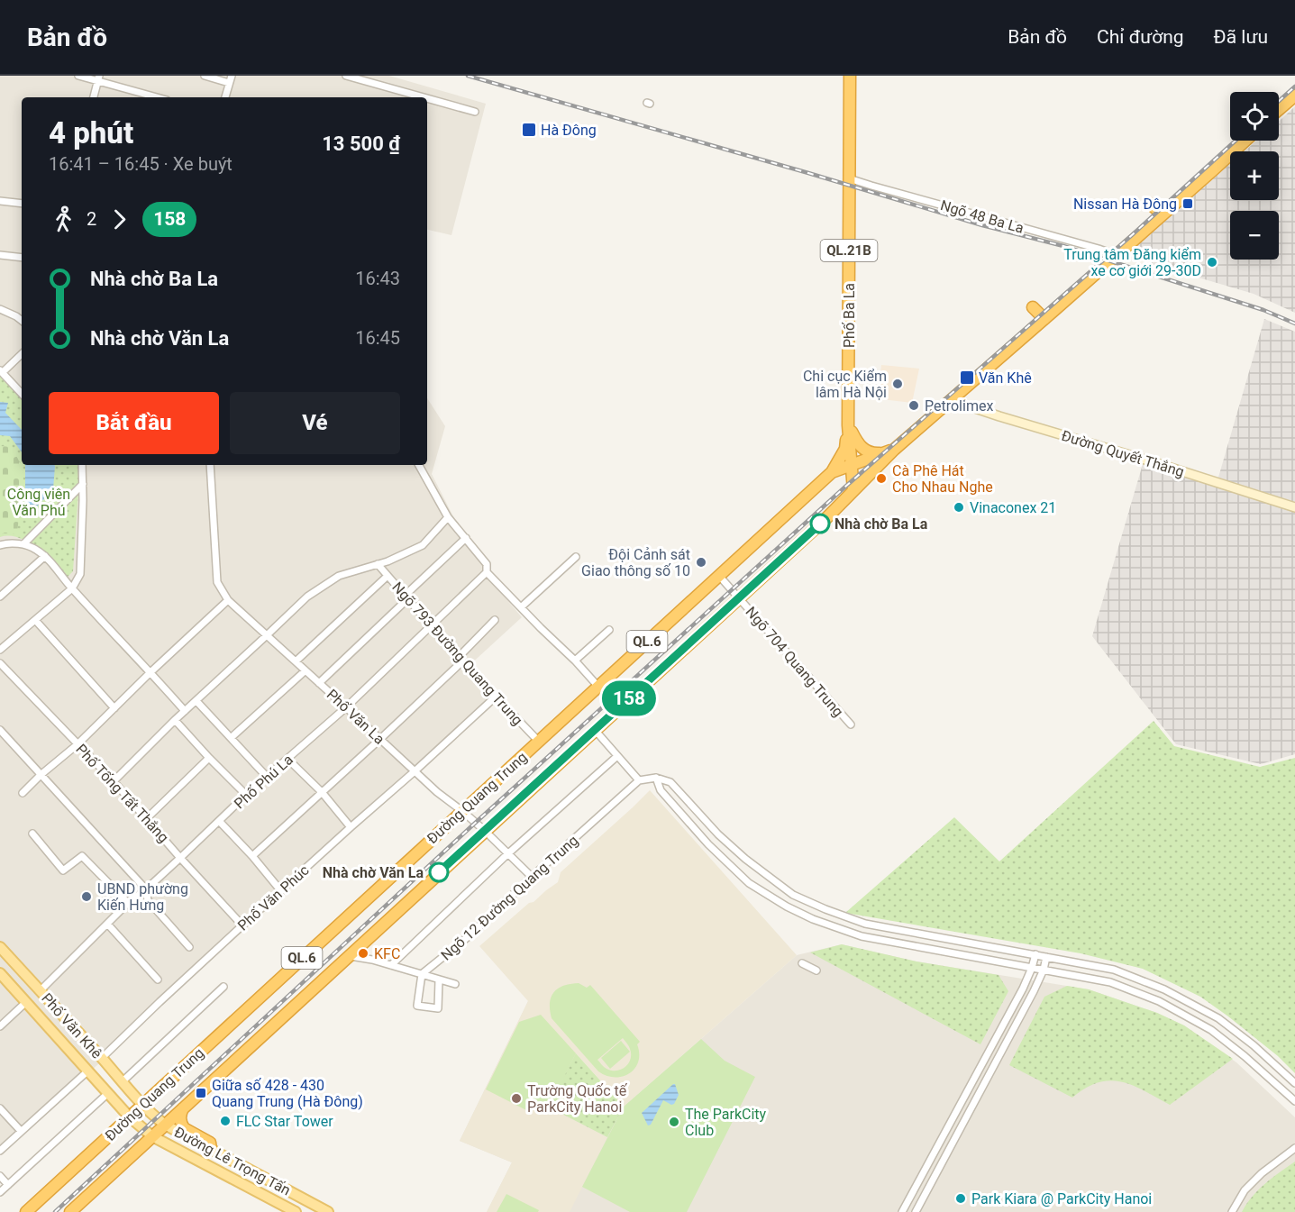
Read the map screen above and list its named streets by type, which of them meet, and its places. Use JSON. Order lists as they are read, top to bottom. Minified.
{"streets":{"highway":["QL.21B","Phố Ba La","QL.6","Đường Quang Trung"],"main road":["Phố Văn Khê","Đường Lê Trọng Tấn"],"street":["Ngõ 48 Ba La","Đường Quyết Thắng","Ngõ 793 Đường Quang Trung","Ngõ 704 Quang Trung","Phố Văn La","Phố Phú La","Phố Tống Tất Thắng","Phố Văn Phúc","Ngõ 12 Đường Quang Trung"]},"crossings":[["Ngõ 48 Ba La","Phố Ba La"],["Ngõ 48 Ba La","Đường Quang Trung"],["Phố Ba La","Đường Quang Trung"],["Đường Quyết Thắng","Đường Quang Trung"],["Ngõ 793 Đường Quang Trung","Phố Phú La"],["Ngõ 793 Đường Quang Trung","Đường Quang Trung"],["Ngõ 793 Đường Quang Trung","Phố Văn Phúc"],["Ngõ 704 Quang Trung","Đường Quang Trung"],["Phố Văn La","Phố Phú La"],["Phố Văn La","Đường Quang Trung"],["Phố Văn La","Phố Văn Phúc"],["Phố Văn La","Ngõ 12 Đường Quang Trung"],["Phố Phú La","Phố Tống Tất Thắng"],["Phố Phú La","Phố Văn Khê"],["Phố Tống Tất Thắng","Phố Văn Phúc"],["Đường Quang Trung","Phố Văn Khê"],["Đường Quang Trung","Đường Lê Trọng Tấn"],["Phố Văn Phúc","Phố Văn Khê"],["Phố Văn Khê","Đường Lê Trọng Tấn"]],"parks":["Công viên Văn Phú"],"places":{"transit":["Hà Đông","Nissan Hà Đông","Văn Khê","Giữa số 428 - 430 Quang Trung (Hà Đông)"],"other":["Trung tâm Đăng kiểm xe cơ giới 29-30D","Chi cục Kiểm lâm Hà Nội","Petrolimex","Cà Phê Hát Cho Nhau Nghe","Vinaconex 21","Nhà chờ Ba La","Đội Cảnh sát Giao thông số 10","Nhà chờ Văn La","UBND phường Kiến Hưng","KFC","Trường Quốc tế ParkCity Hanoi","FLC Star Tower","The ParkCity Club","Park Kiara @ ParkCity Hanoi"]},"lines":["bus line 158"],"page":{"header":"Bản đồ","nav":["Bản đồ","Chỉ đường","Đã lưu"],"on_map":"158","map_buttons":["+","−"],"heading":["4 phút","16:41 – 16:45 · Xe buýt","13 500 ₫"],"legs":["2","158"],"list":[{"name":"Nhà chờ Ba La","value":"16:43"},{"name":"Nhà chờ Văn La","value":"16:45"}],"buttons":["Bắt đầu","Vé"]}}
